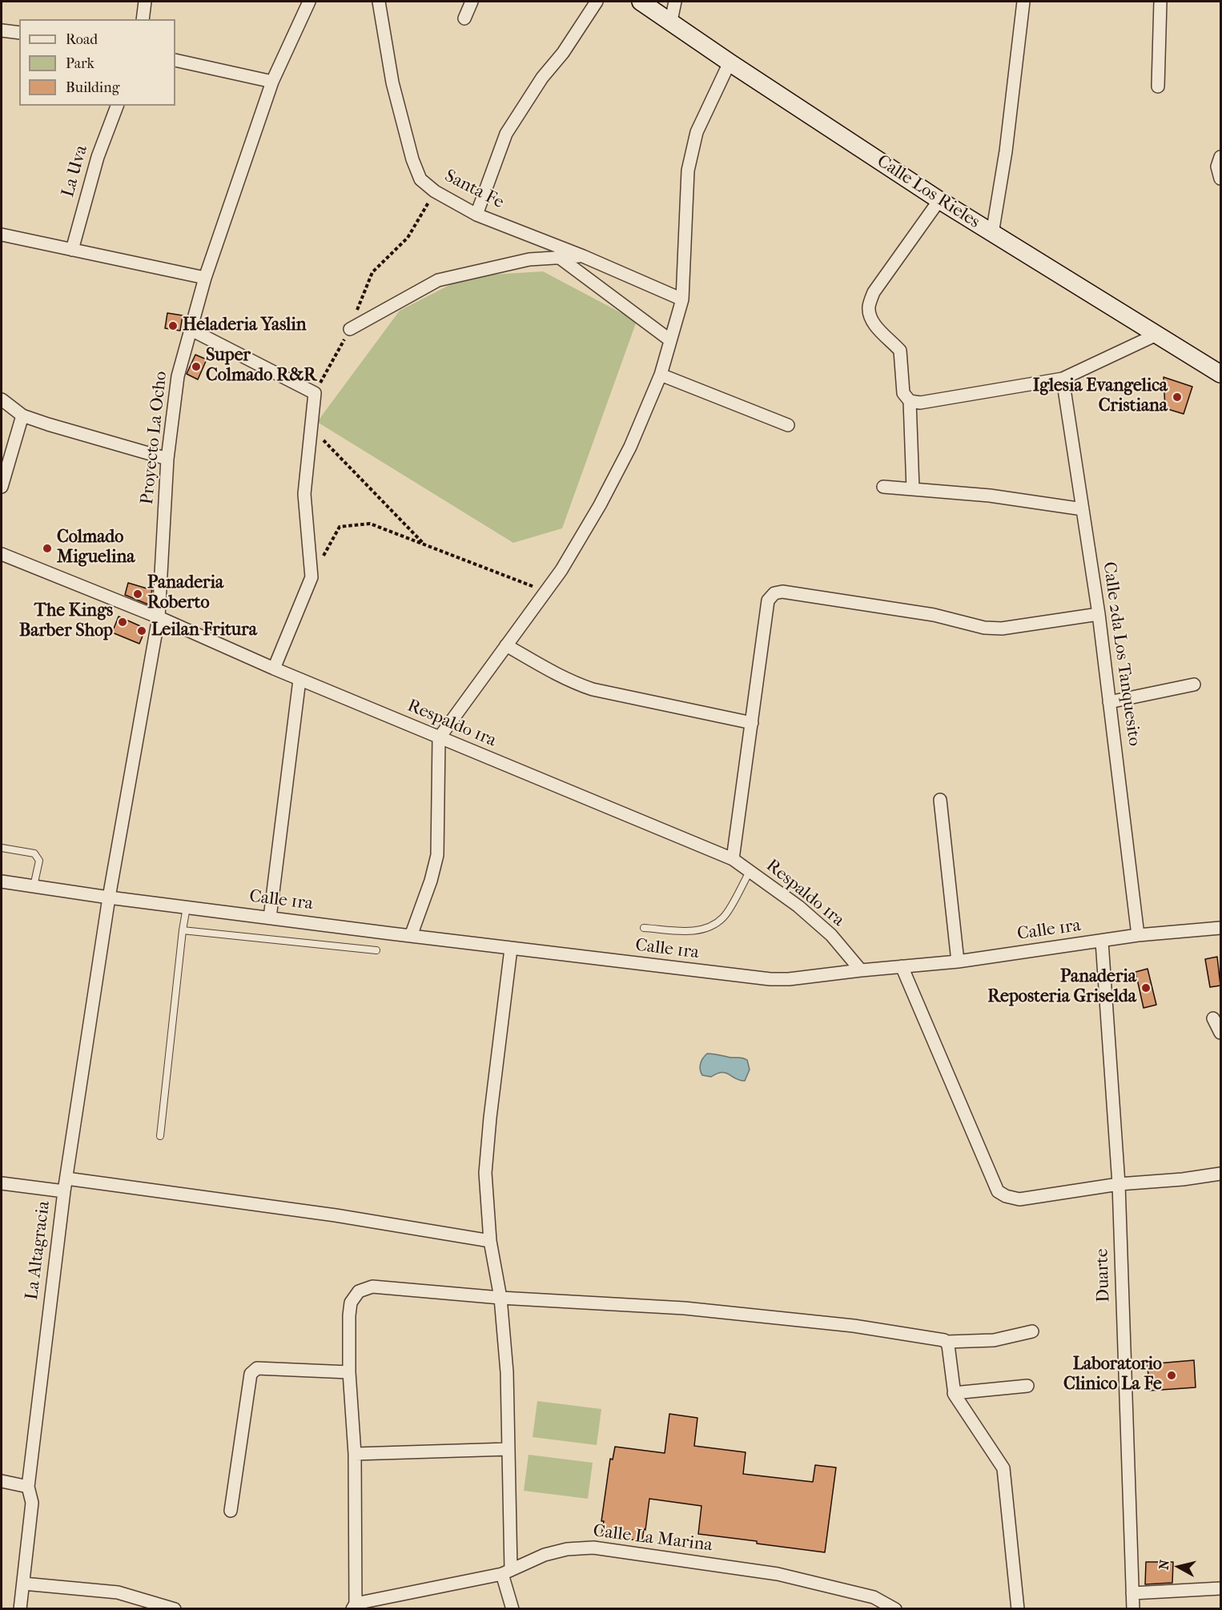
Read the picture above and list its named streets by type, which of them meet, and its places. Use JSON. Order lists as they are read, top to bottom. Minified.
{"streets":{"street":["La Uva","Santa Fe","Calle Los Rieles","Proyecto La Ocho","Calle 2da Los Tanquesito","Respaldo 1ra","Calle 1ra","La Altagracia","Duarte","Calle La Marina"]},"crossings":[["Proyecto La Ocho","Respaldo 1ra"],["Proyecto La Ocho","Calle 1ra"],["Proyecto La Ocho","La Altagracia"],["Calle 2da Los Tanquesito","Calle 1ra"],["Respaldo 1ra","Calle 1ra"],["Calle 1ra","La Altagracia"],["Calle 1ra","Duarte"]],"places":["Heladeria Yaslin","Super Colmado R&R","Iglesia Evangelica Cristiana","Colmado Miguelina","Panaderia Roberto","The Kings Barber Shop","Leilan Fritura","Panaderia Reposteria Griselda","Laboratorio Clinico La Fe"],"legend":["Road","Park","Building"],"north":"left"}
